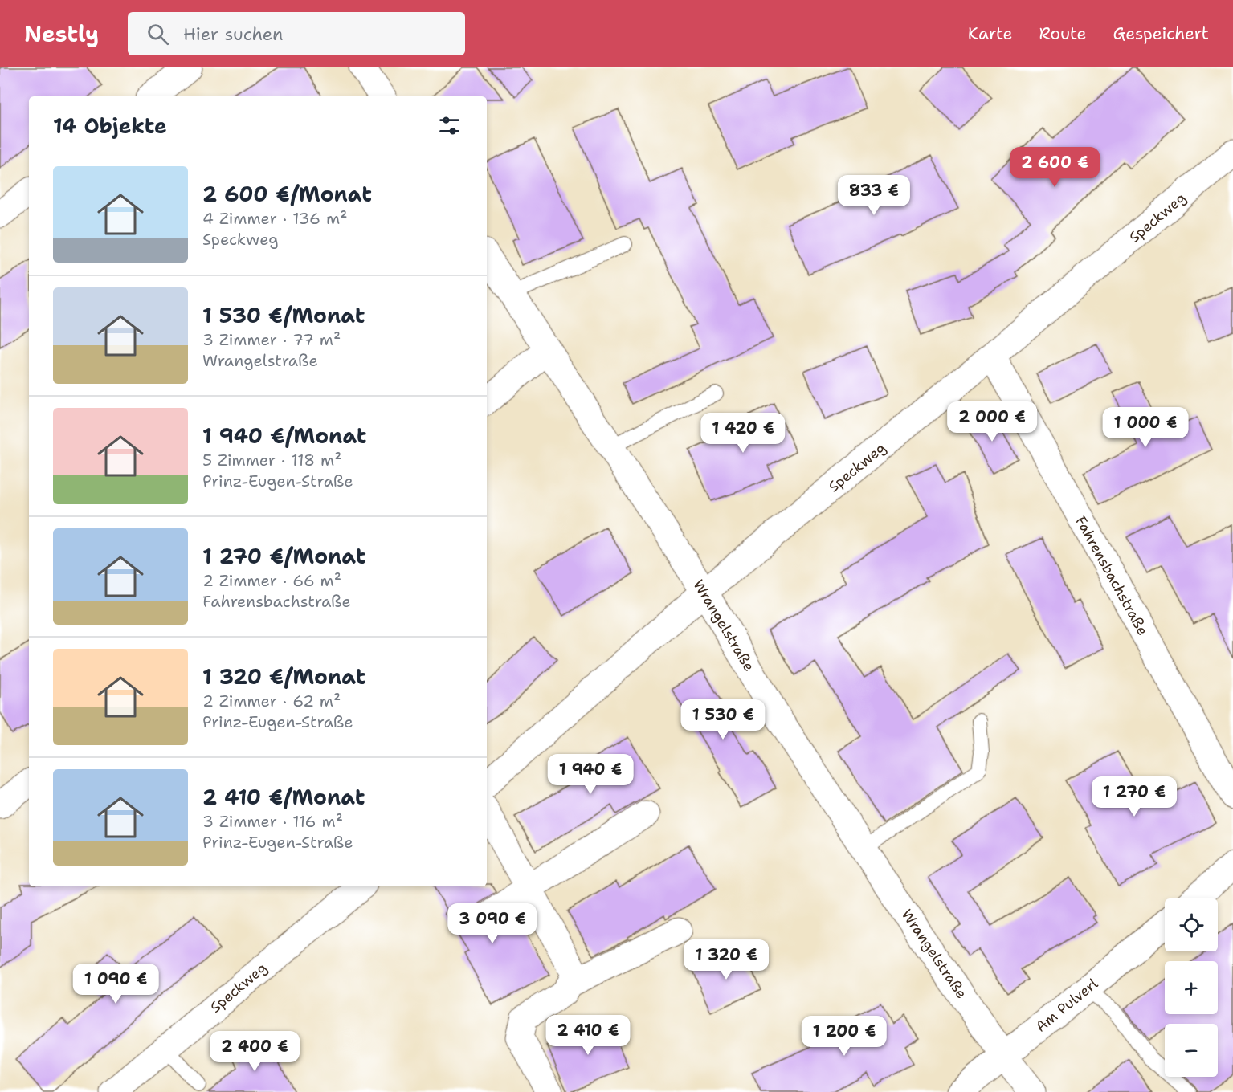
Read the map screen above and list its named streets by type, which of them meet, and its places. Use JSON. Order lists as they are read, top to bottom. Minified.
{"streets":{"street":["Speckweg","Fahrensbachstraße","Wrangelstraße","Am Pulverl"]},"crossings":[["Speckweg","Fahrensbachstraße"],["Speckweg","Wrangelstraße"],["Wrangelstraße","Am Pulverl"]],"page":{"header":"Nestly","search":"Hier suchen","nav":["Karte","Route","Gespeichert"],"heading":"14 Objekte","price":["2 600 €","833 €","2 000 €","1 000 €","1 420 €","1 530 €","1 940 €","1 270 €","3 090 €","1 320 €","1 090 €","2 410 €","1 200 €","2 400 €"],"list":[{"name":"2 600 €/Monat","note":"4 Zimmer · 136 m² · Speckweg"},{"name":"1 530 €/Monat","note":"3 Zimmer · 77 m² · Wrangelstraße"},{"name":"1 940 €/Monat","note":"5 Zimmer · 118 m² · Prinz-Eugen-Straße"},{"name":"1 270 €/Monat","note":"2 Zimmer · 66 m² · Fahrensbachstraße"},{"name":"1 320 €/Monat","note":"2 Zimmer · 62 m² · Prinz-Eugen-Straße"},{"name":"2 410 €/Monat","note":"3 Zimmer · 116 m² · Prinz-Eugen-Straße"}],"map_buttons":["+","−"]}}
